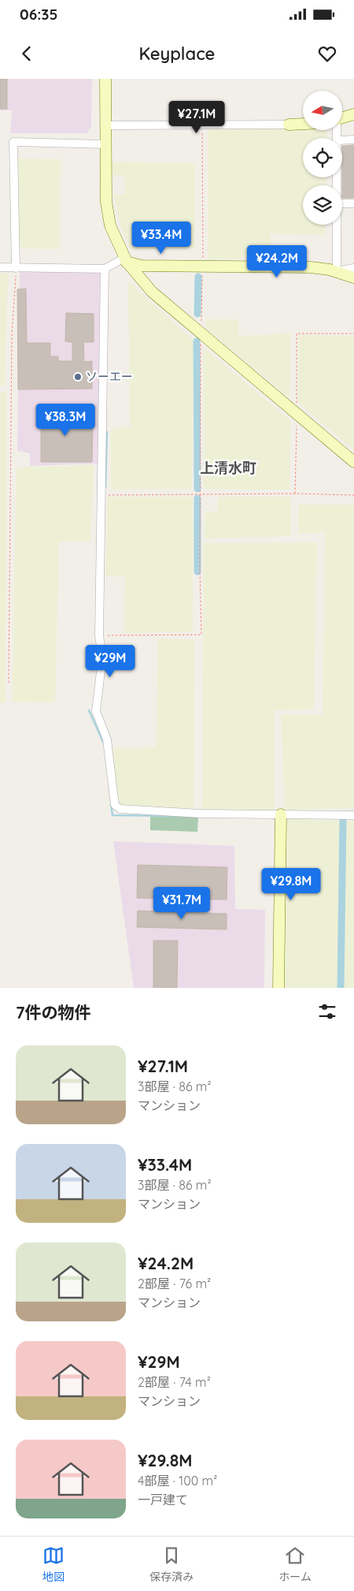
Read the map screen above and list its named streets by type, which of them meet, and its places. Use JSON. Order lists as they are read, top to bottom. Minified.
{"districts":["上清水町"],"places":["ソーエー"],"north":"left","page":{"status":"06:35","header":"Keyplace","price":["¥27.1M","¥33.4M","¥24.2M","¥38.3M","¥29M","¥29.8M","¥31.7M"],"heading":"7件の物件","list":[{"name":"¥27.1M","note":"3部屋 · 86 m² · マンション"},{"name":"¥33.4M","note":"3部屋 · 86 m² · マンション"},{"name":"¥24.2M","note":"2部屋 · 76 m² · マンション"},{"name":"¥29M","note":"2部屋 · 74 m² · マンション"},{"name":"¥29.8M","note":"4部屋 · 100 m² · 一戸建て"}],"tabs":["地図","保存済み","ホーム"]}}
